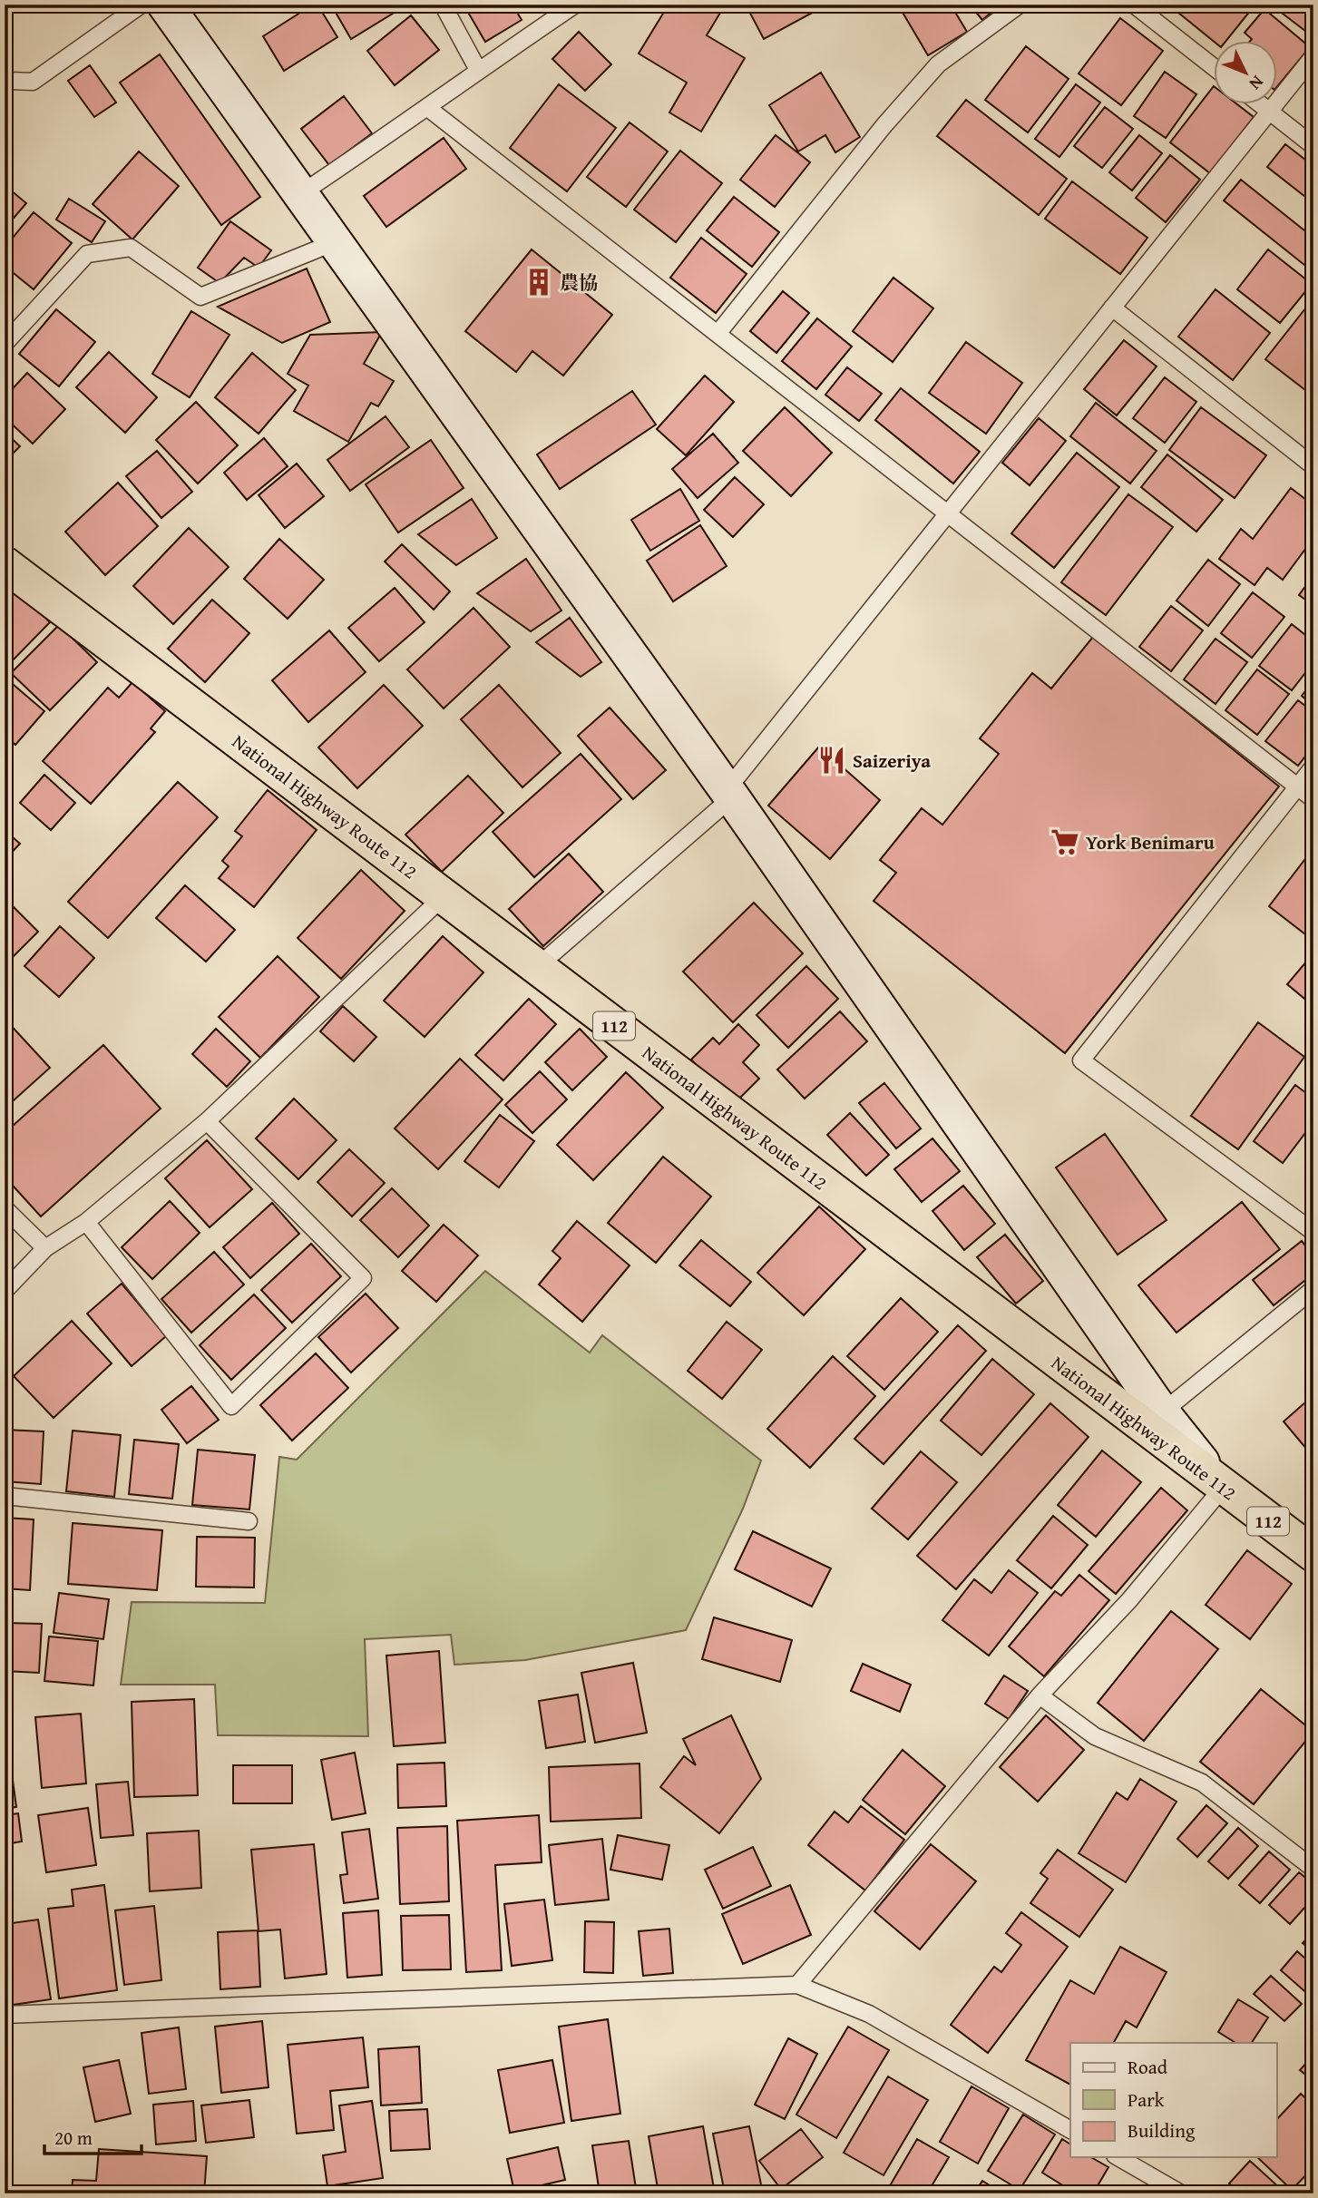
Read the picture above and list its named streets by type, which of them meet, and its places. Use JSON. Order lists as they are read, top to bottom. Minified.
{"streets":{"highway":["National Highway Route 112","112"]},"places":{"building":["農協"],"restaurant":["Saizeriya"],"supermarket":["York Benimaru"]},"legend":["Road","Park","Building"],"scale_bar":"20 m","north":"bottom right"}
